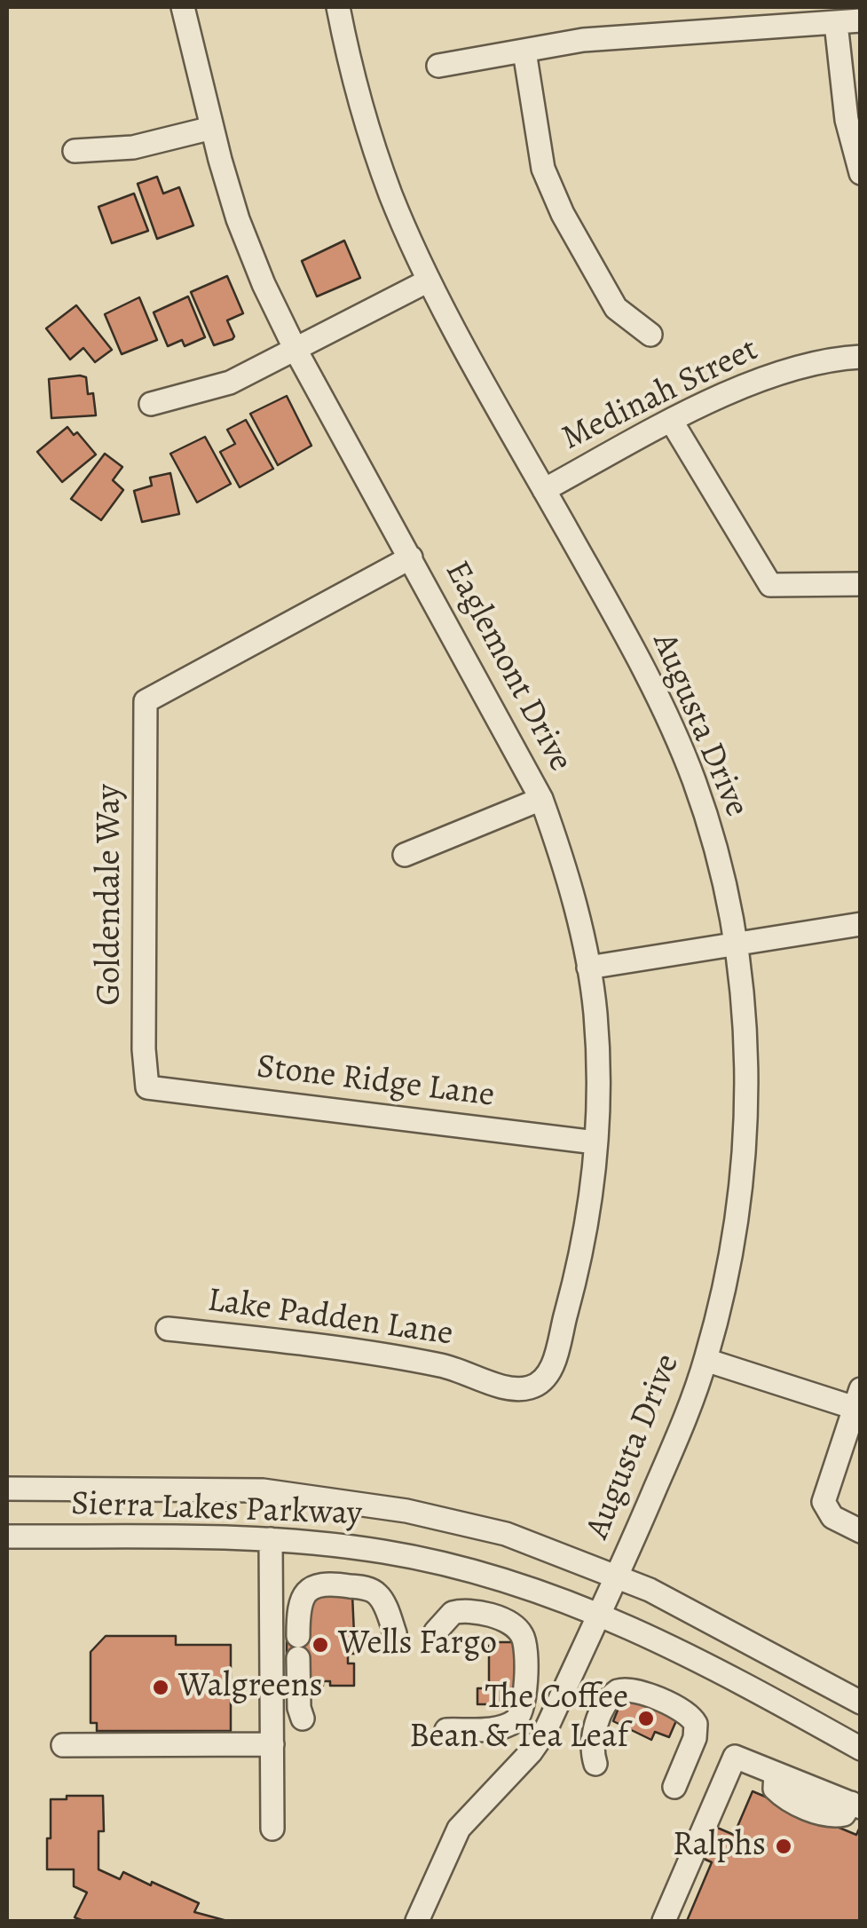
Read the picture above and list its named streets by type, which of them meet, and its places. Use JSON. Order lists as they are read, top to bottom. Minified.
{"streets":{"street":["Medinah Street","Eaglemont Drive","Augusta Drive","Goldendale Way","Stone Ridge Lane","Lake Padden Lane","Sierra Lakes Parkway"]},"crossings":[["Medinah Street","Augusta Drive"],["Eaglemont Drive","Goldendale Way"],["Eaglemont Drive","Stone Ridge Lane"],["Eaglemont Drive","Lake Padden Lane"],["Augusta Drive","Sierra Lakes Parkway"],["Goldendale Way","Stone Ridge Lane"]],"places":["Wells Fargo","Walgreens","The Coffee Bean & Tea Leaf","Ralphs"]}
